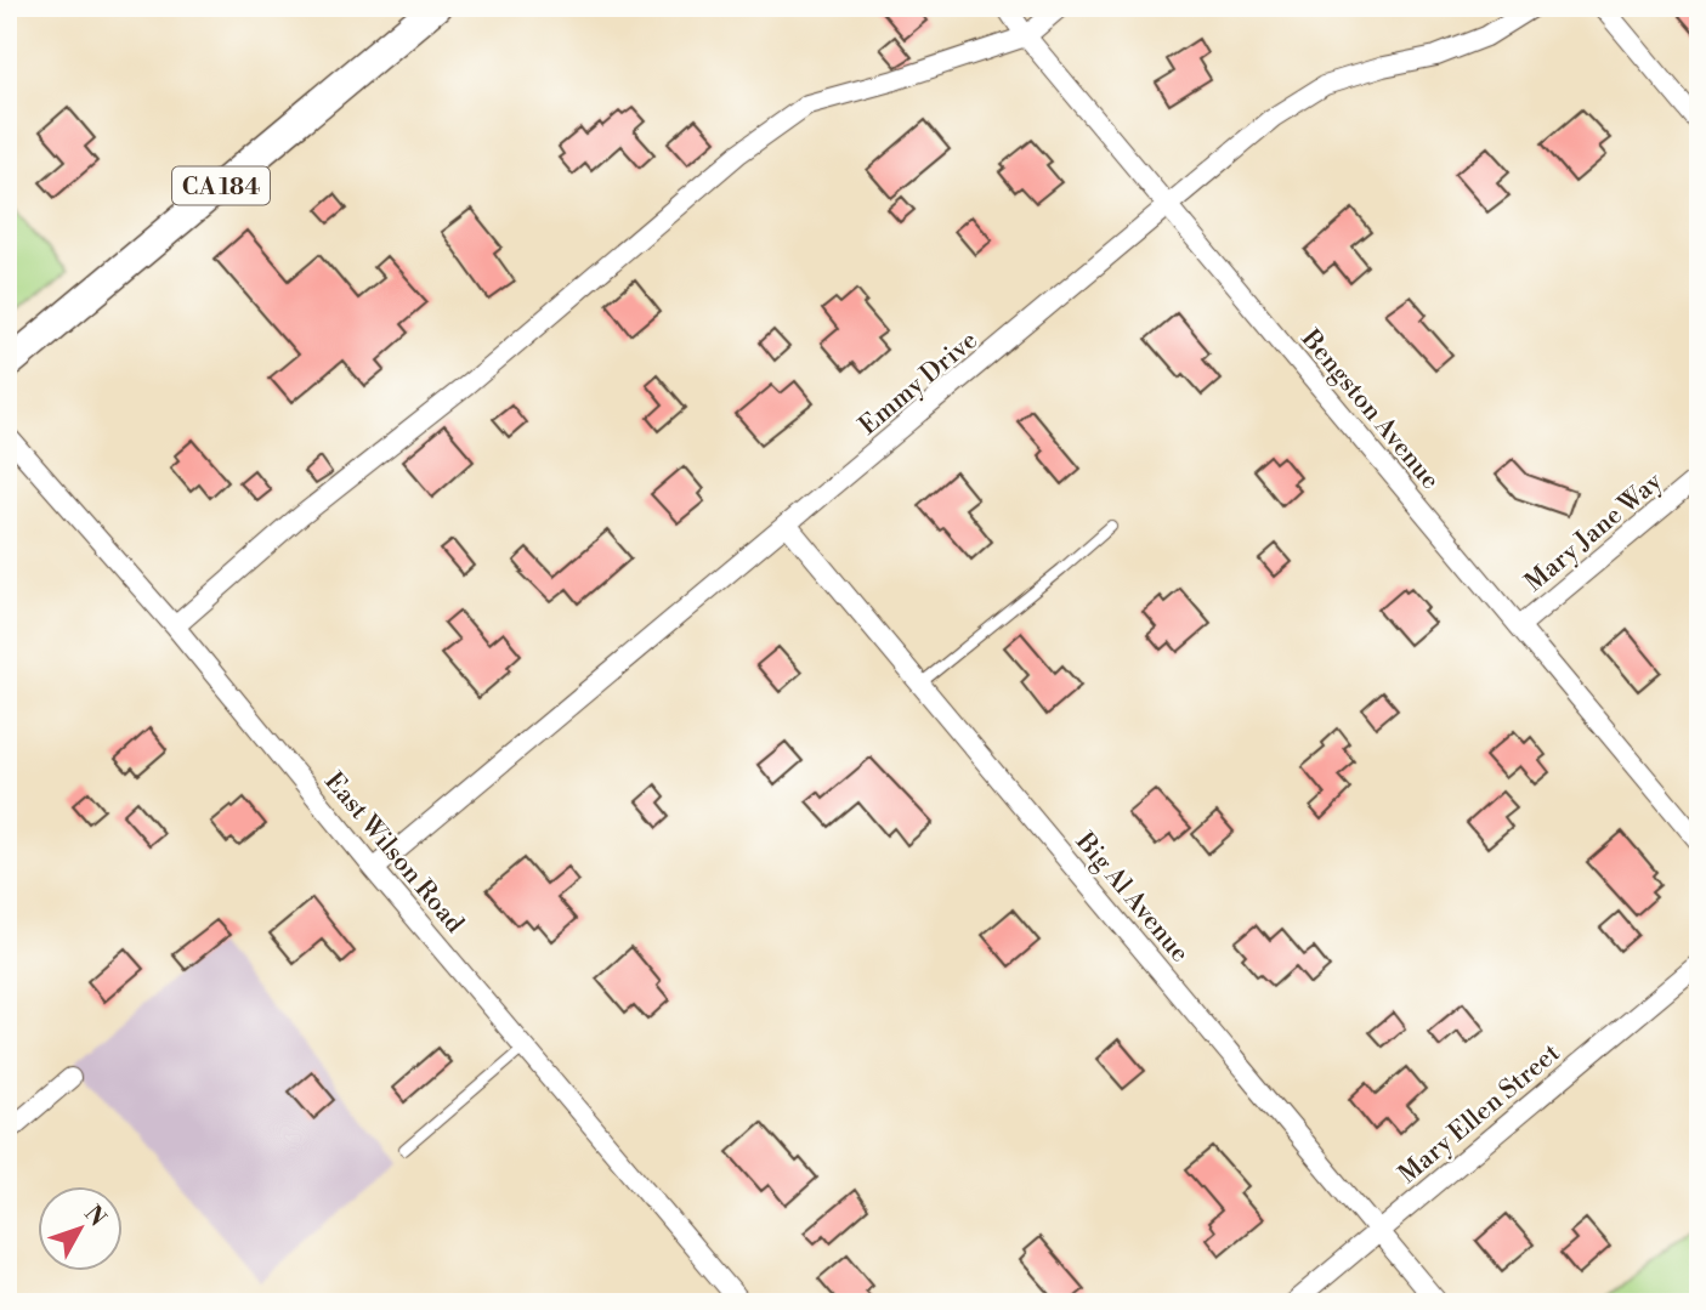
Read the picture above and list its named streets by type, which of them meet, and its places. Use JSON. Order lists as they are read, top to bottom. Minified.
{"streets":{"main road":["CA 184"],"street":["Emmy Drive","Bengston Avenue","Mary Jane Way","East Wilson Road","Big Al Avenue","Mary Ellen Street"]},"crossings":[["Emmy Drive","Bengston Avenue"],["Emmy Drive","East Wilson Road"],["Emmy Drive","Big Al Avenue"],["Bengston Avenue","Mary Jane Way"],["Big Al Avenue","Mary Ellen Street"]],"north":"top right"}
